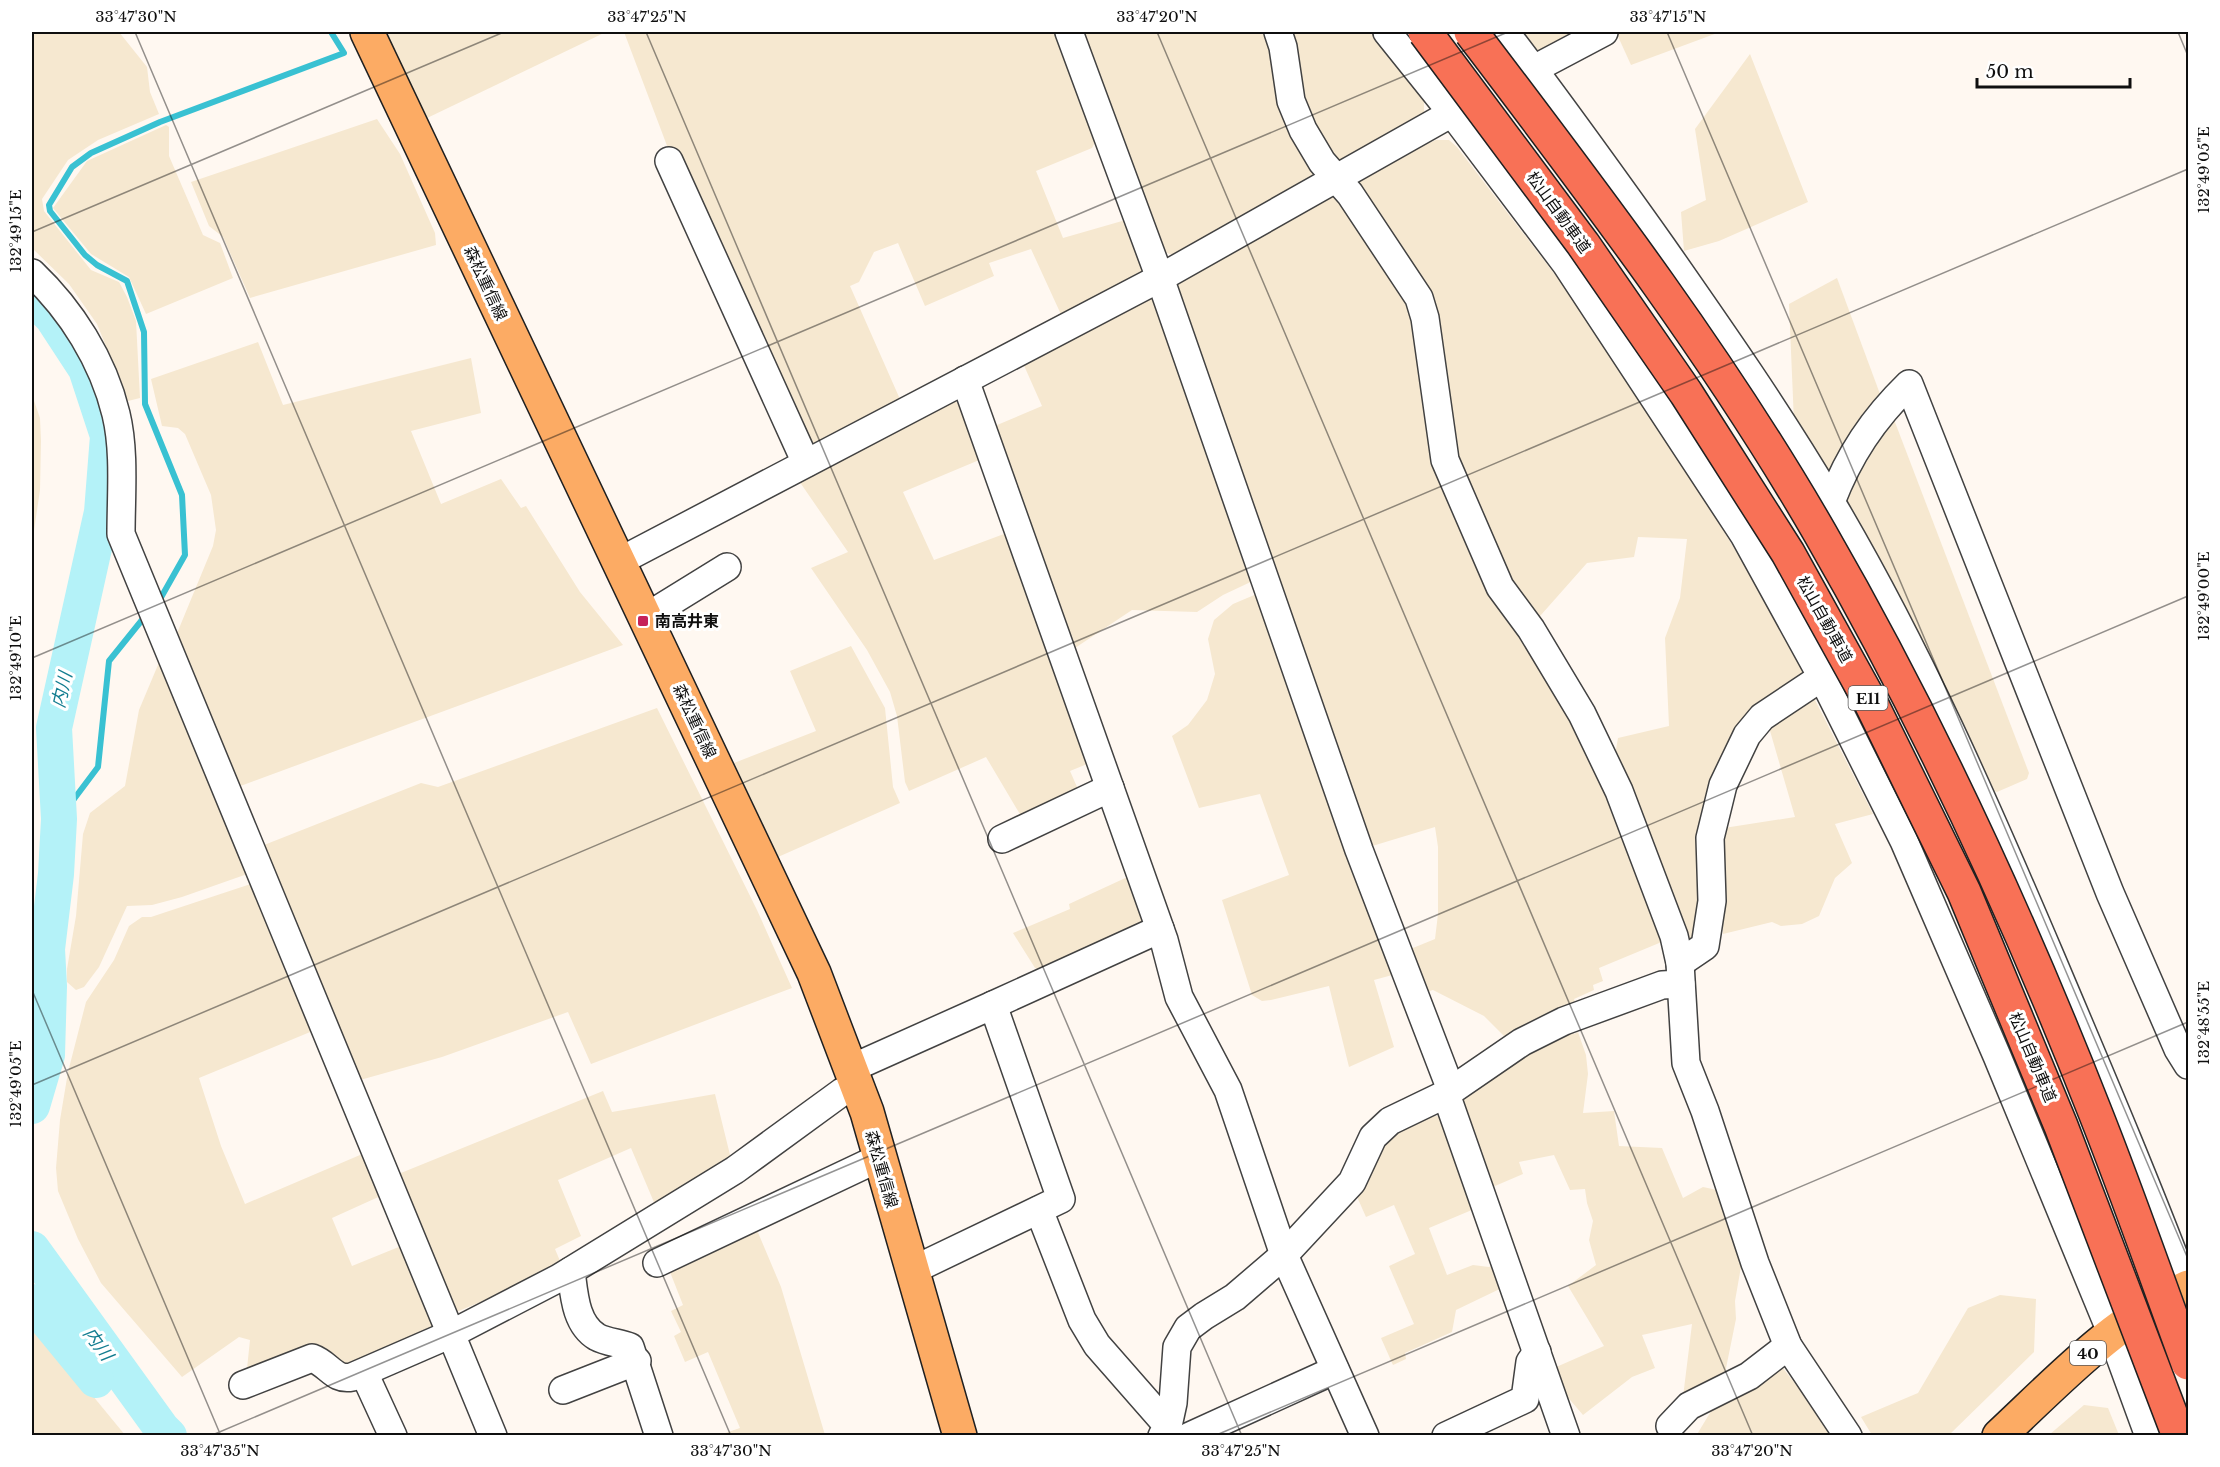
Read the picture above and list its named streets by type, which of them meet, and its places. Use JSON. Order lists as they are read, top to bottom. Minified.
{"streets":{"highway":["松山自動車道","E11"],"main road":["森松重信線","40"]},"water":["内川"],"places":{"transit":["南高井東"]},"scale_bar":"50 m","coordinates":["33°47'30\"N","33°47'25\"N","33°47'20\"N","33°47'15\"N","132°49'05\"E","132°49'15\"E","132°49'00\"E","132°49'10\"E","132°48'55\"E","33°47'35\"N"]}
